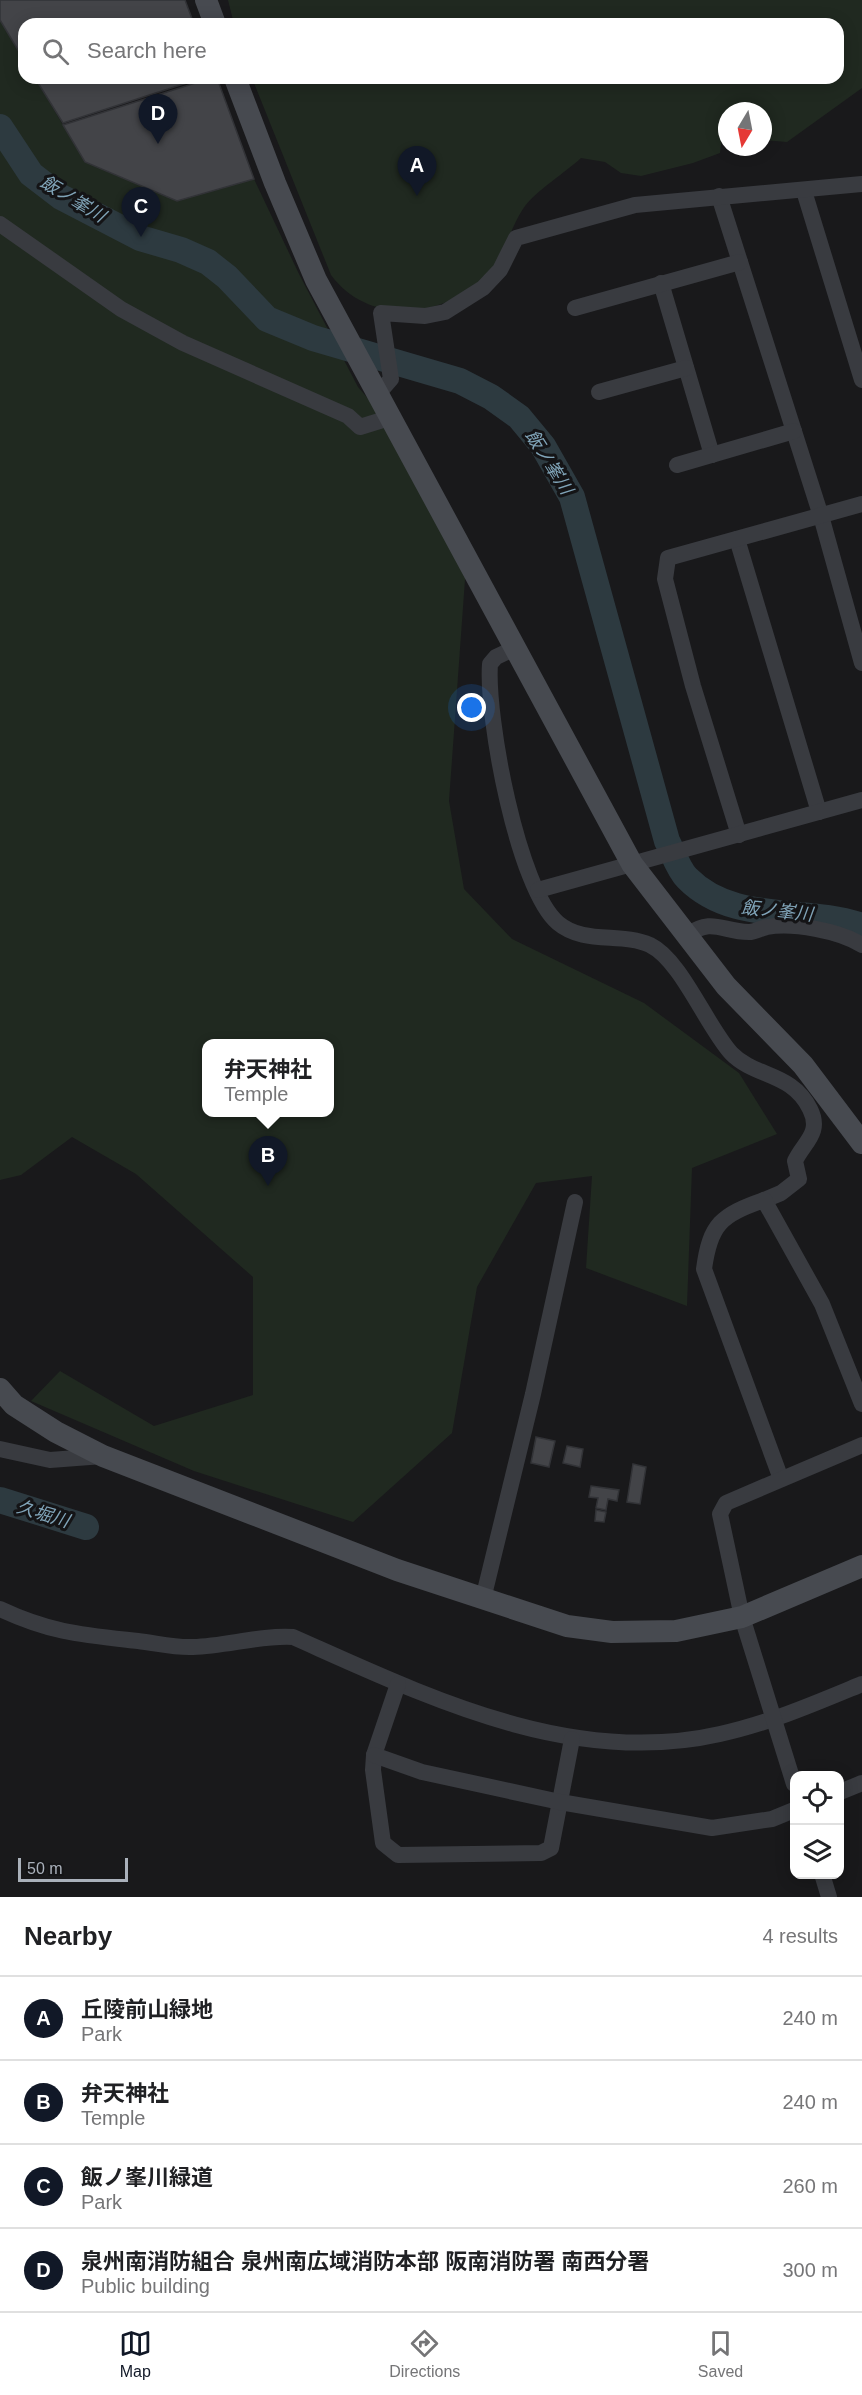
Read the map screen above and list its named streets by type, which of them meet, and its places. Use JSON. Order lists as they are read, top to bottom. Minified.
{"water":["飯ノ峯川","久堀川"],"scale_bar":"50 m","north":"bottom","page":{"search":"Search here","pins":["D","A","C","B"],"popup":["弁天神社","Temple"],"scale":"50 m","heading":["Nearby","4 results"],"list":[{"mark":"A","name":"丘陵前山緑地","note":"Park","value":"240 m"},{"mark":"B","name":"弁天神社","note":"Temple","value":"240 m"},{"mark":"C","name":"飯ノ峯川緑道","note":"Park","value":"260 m"},{"mark":"D","name":"泉州南消防組合 泉州南広域消防本部 阪南消防署 南西分署","note":"Public building","value":"300 m"}],"nav":["Map","Directions","Saved"]}}
